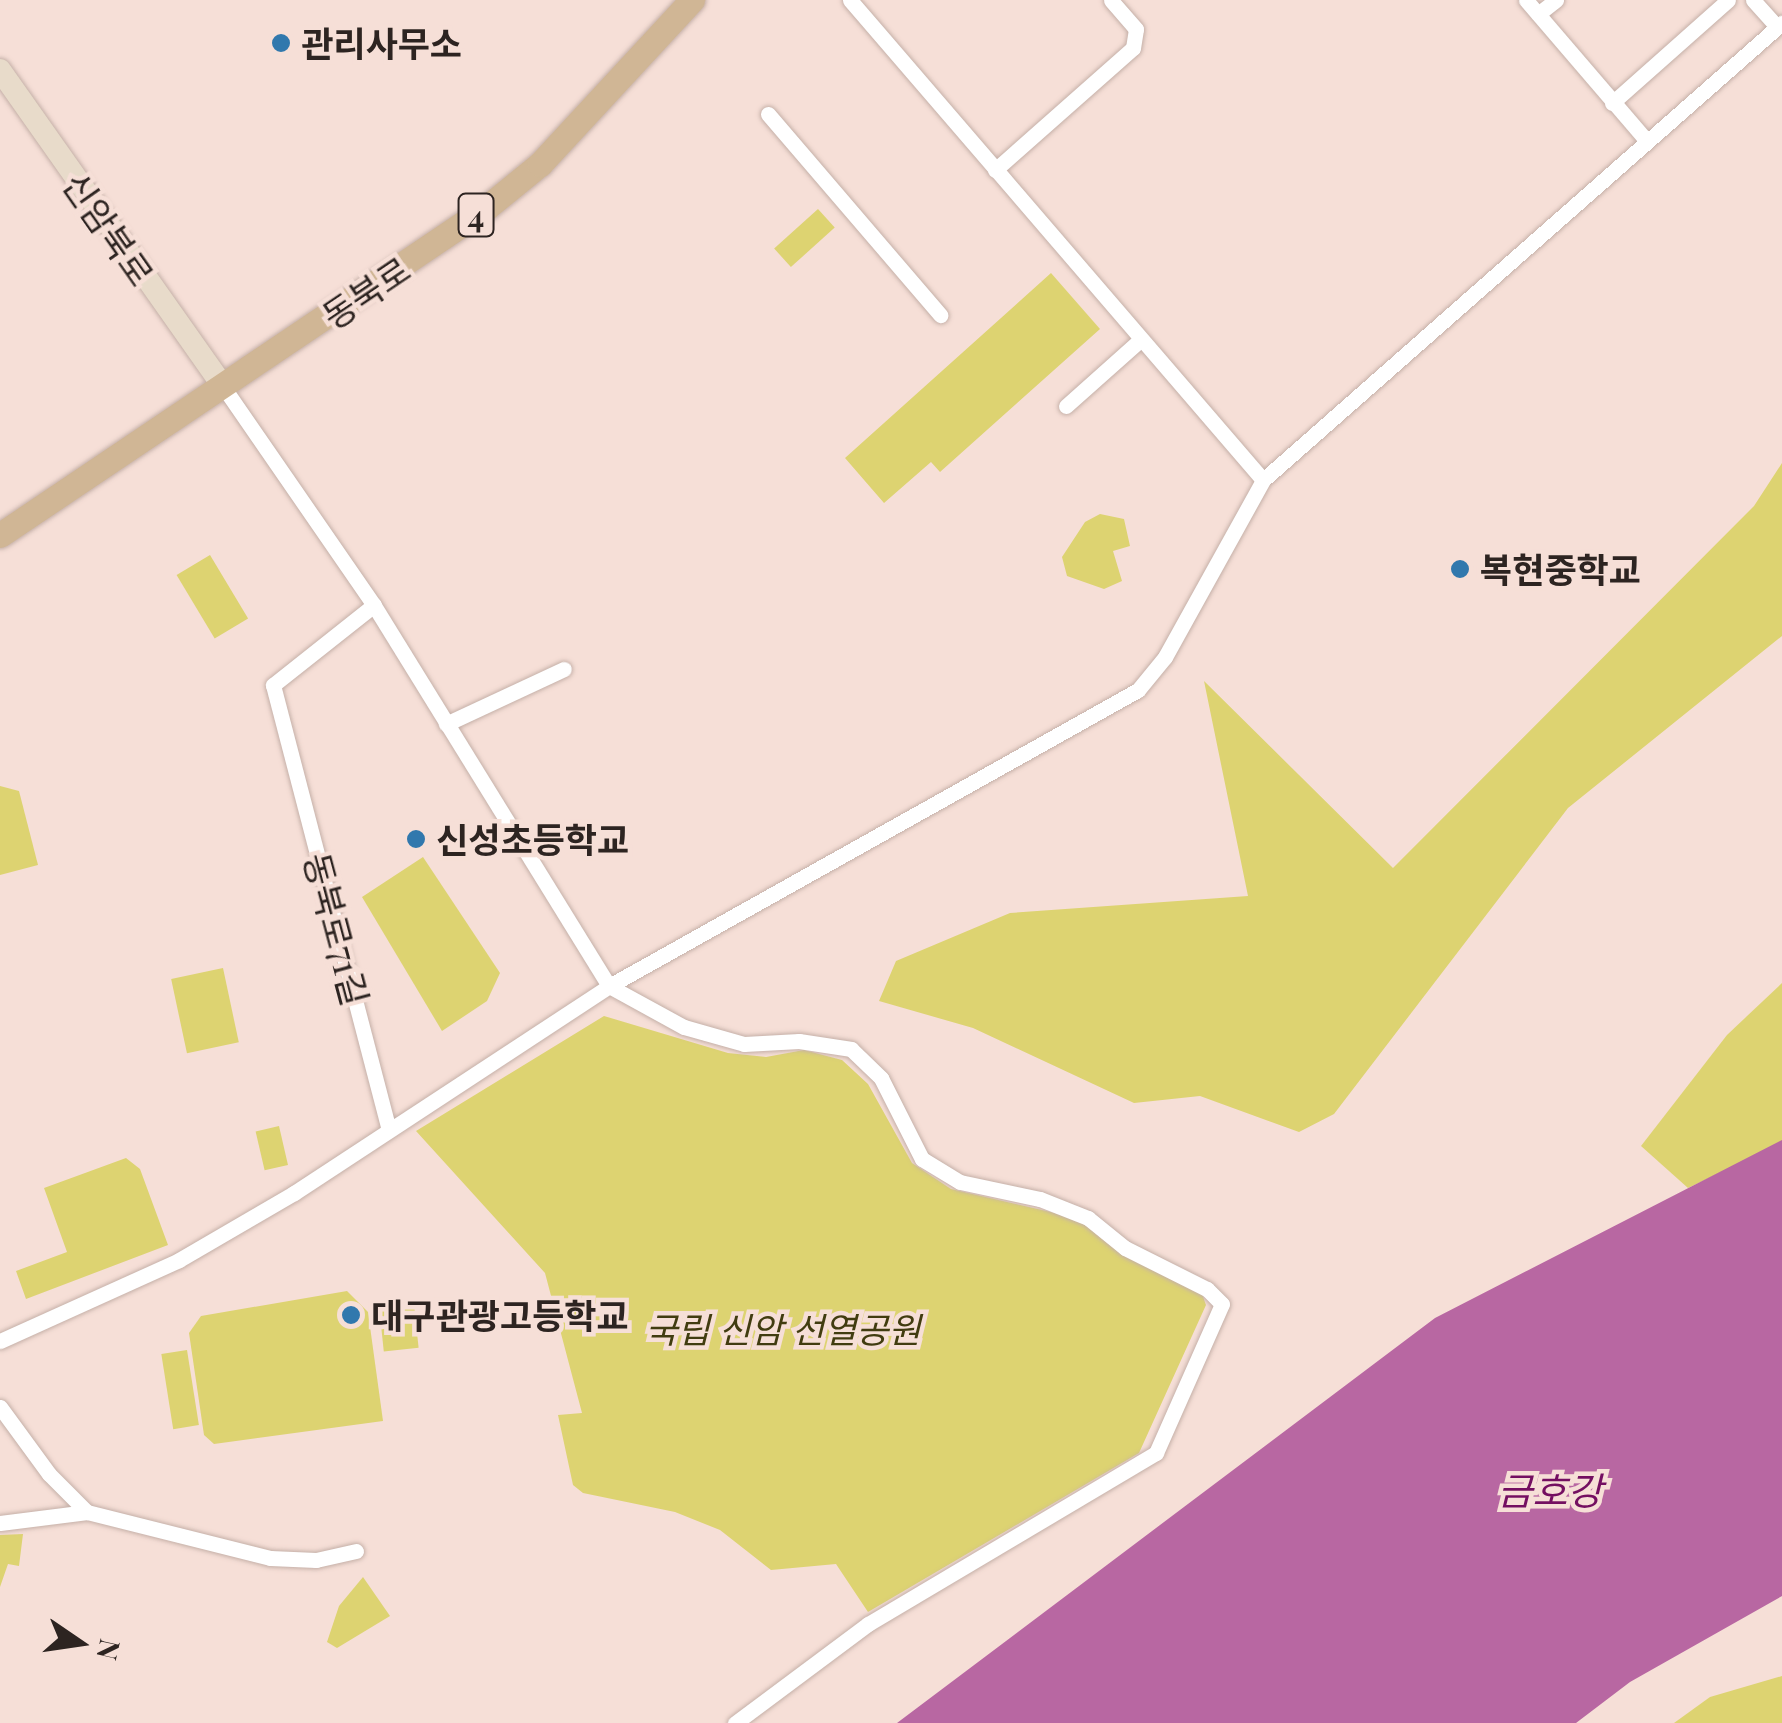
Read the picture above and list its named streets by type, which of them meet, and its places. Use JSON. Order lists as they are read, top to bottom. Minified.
{"streets":{"main road":["4","동북로"],"street":["신암북로","동북로71길"]},"crossings":[["신암북로","동북로"]],"water":["금호강"],"parks":["국립 신암 선열공원"],"places":["관리사무소","복현중학교","신성초등학교","대구관광고등학교"],"north":"right"}
